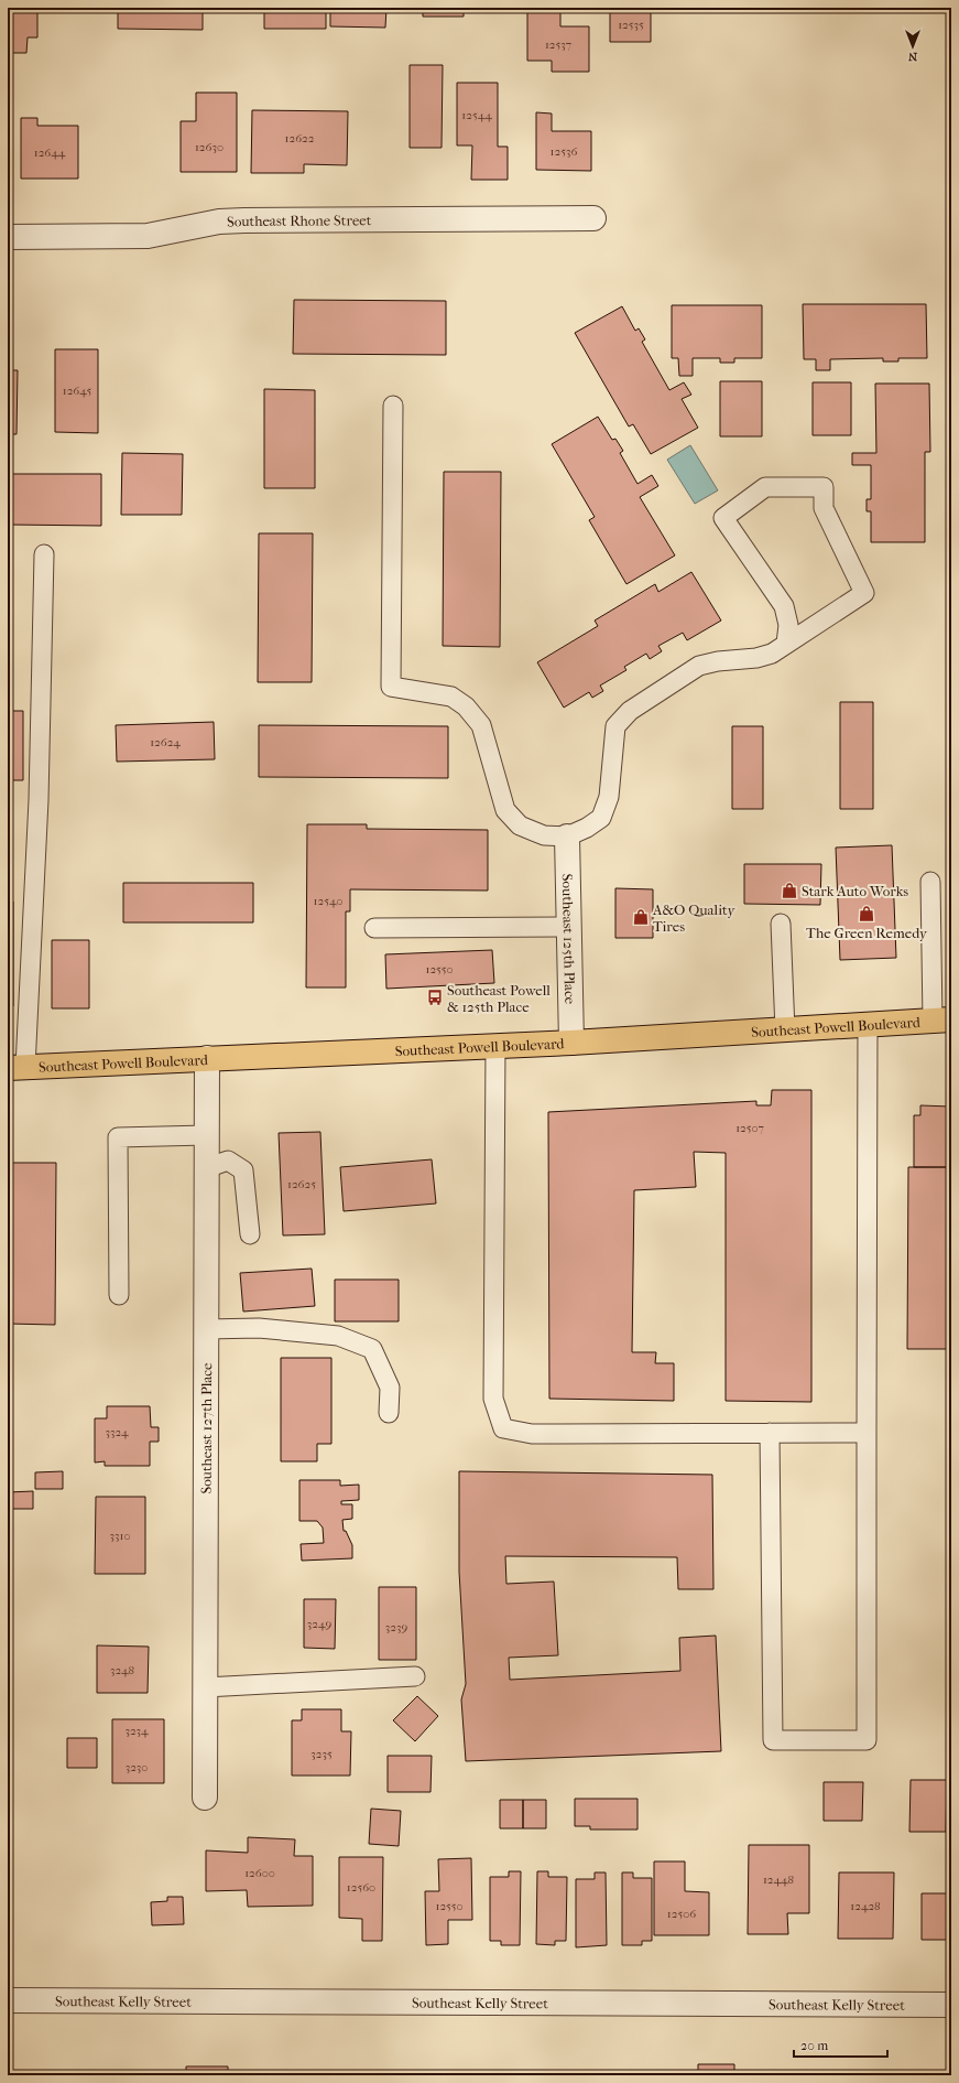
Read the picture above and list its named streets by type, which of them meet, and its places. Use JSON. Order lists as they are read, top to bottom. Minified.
{"streets":{"main road":["Southeast Powell Boulevard"],"street":["Southeast Rhone Street","Southeast 125th Place","Southeast 127th Place","Southeast Kelly Street"]},"crossings":[["Southeast 125th Place","Southeast Powell Boulevard"],["Southeast Powell Boulevard","Southeast 127th Place"]],"places":{"shop":["Stark Auto Works","The Green Remedy","A&O Quality Tires"],"bus stop":["Southeast Powell & 125th Place"]},"house_numbers":["12535","12537","12544","12622","12630","12536","12644","12645","12624","12540","12550","12507","12625","3324","3310","3249","3239","3248","3234","3235","3230","12600","12448","12560","12550","12428","12506"],"scale_bar":"20 m","north":"bottom"}
